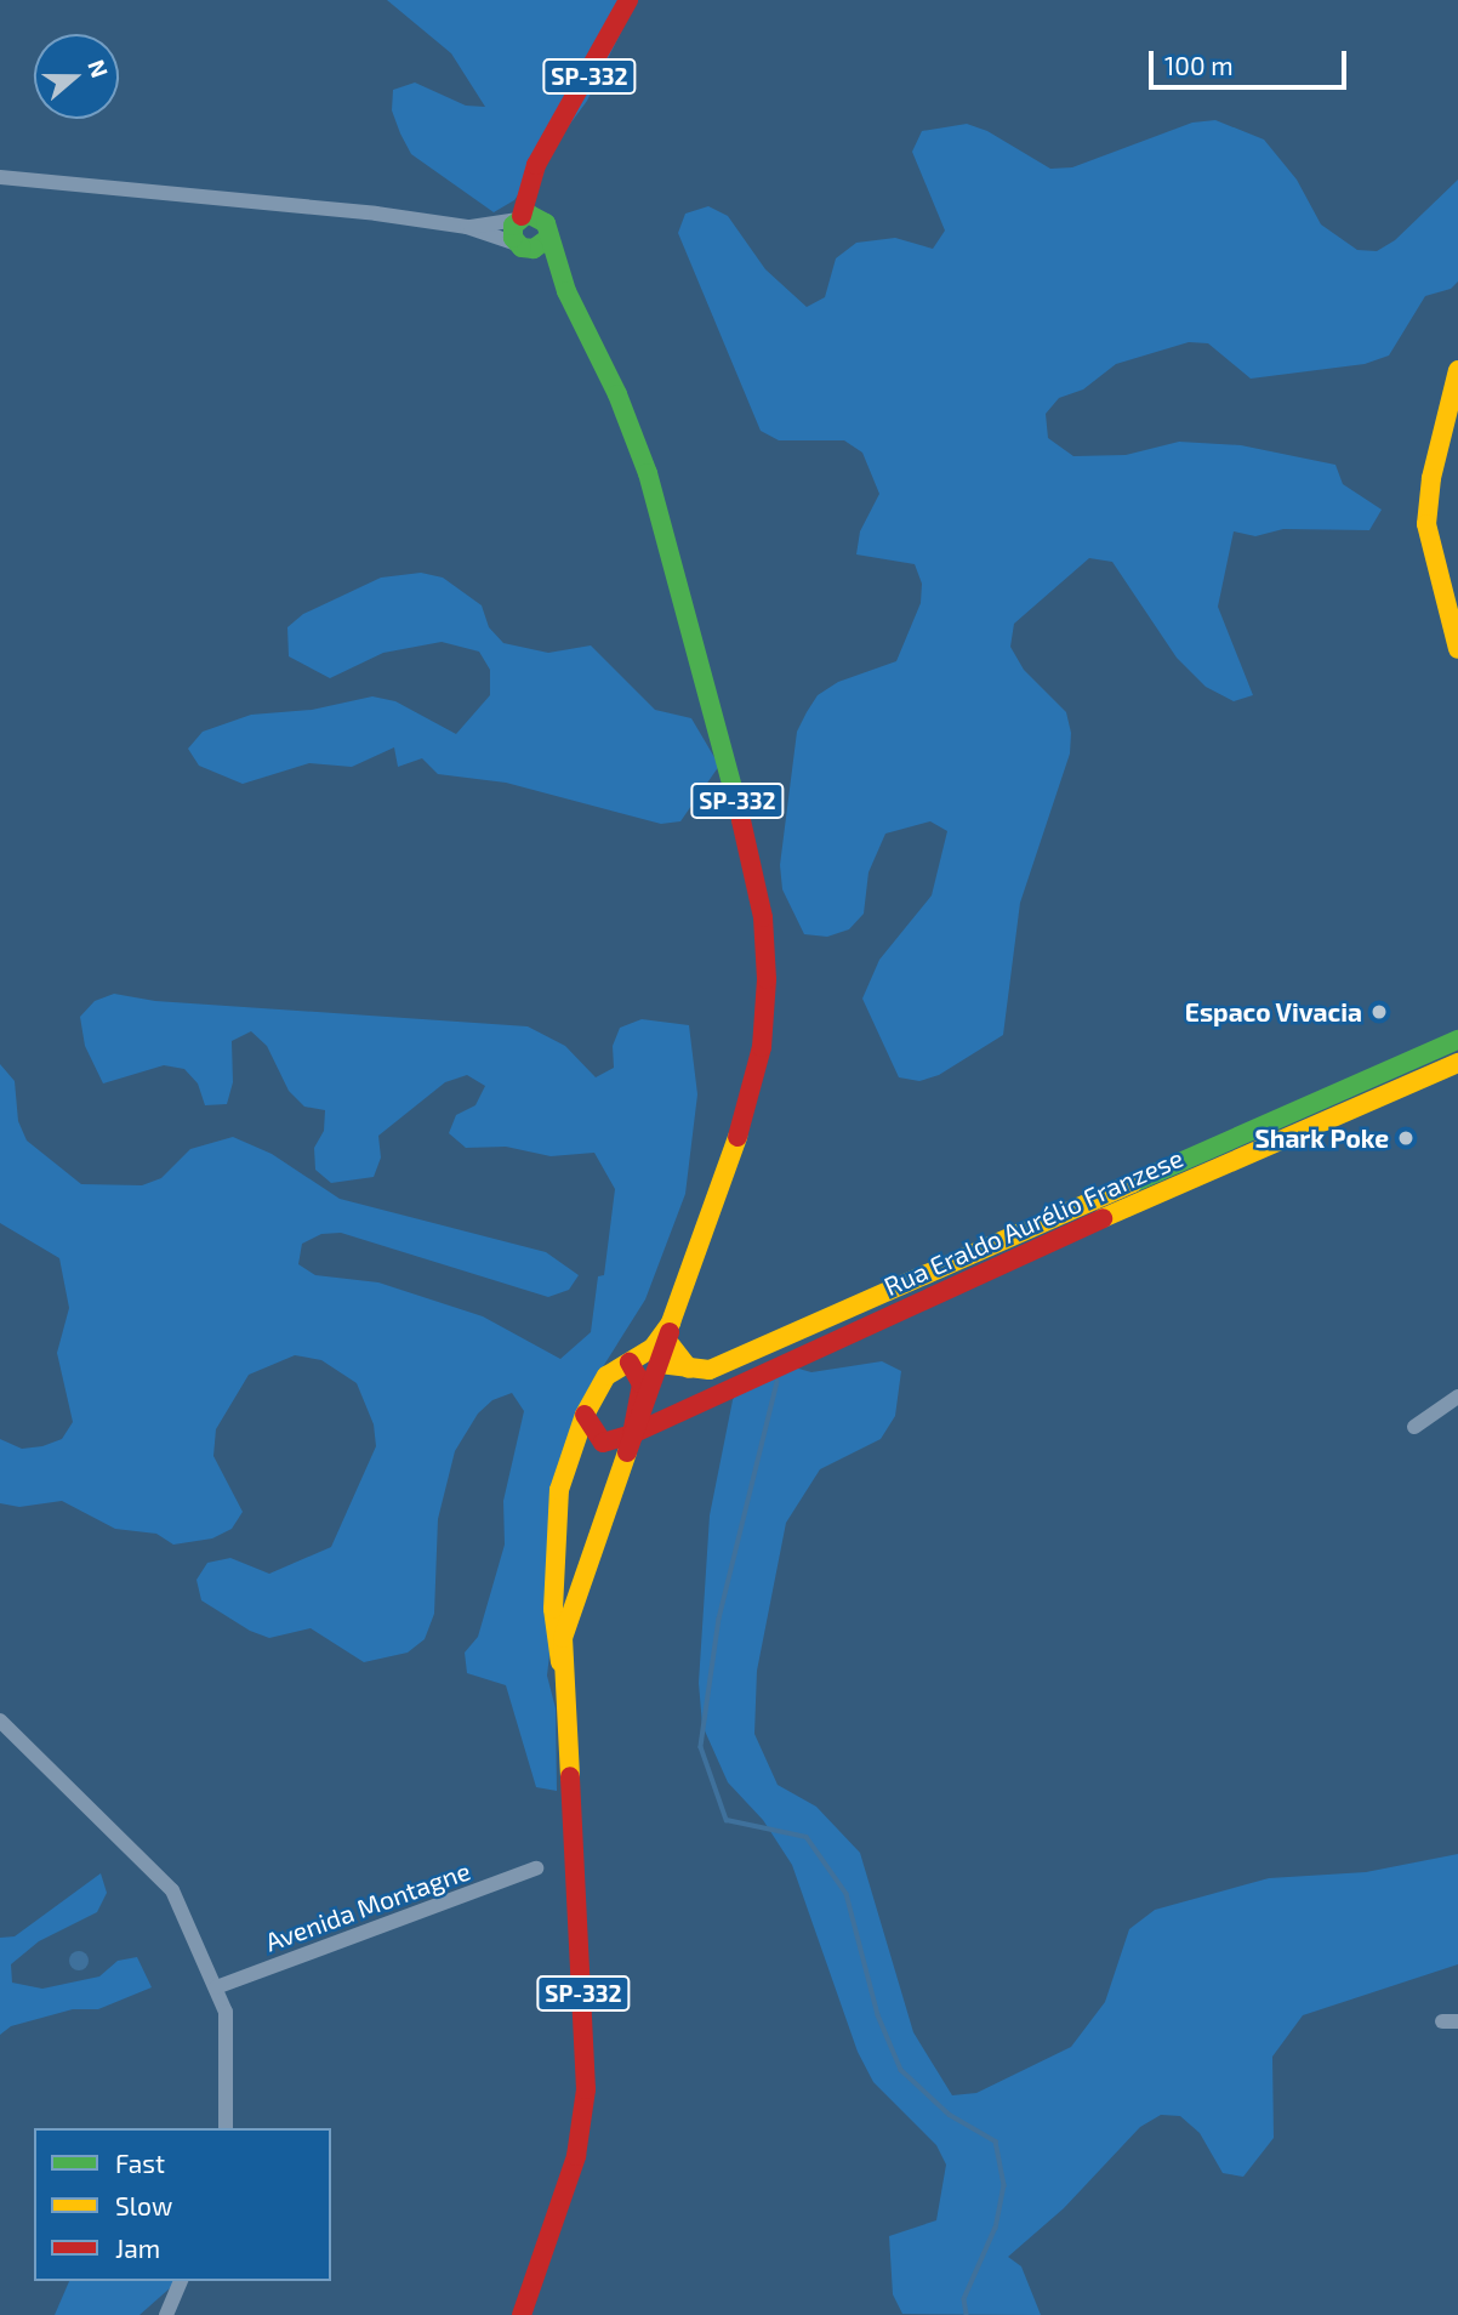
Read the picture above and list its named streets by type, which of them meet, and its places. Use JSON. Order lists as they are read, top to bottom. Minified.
{"streets":{"main road":["SP-332","Rua Eraldo Aurélio Franzese"],"street":["Avenida Montagne"]},"crossings":[["SP-332","Rua Eraldo Aurélio Franzese"]],"places":["Espaco Vivacia","Shark Poke"],"legend":["Fast","Slow","Jam"],"scale_bar":"100 m","north":"right"}
